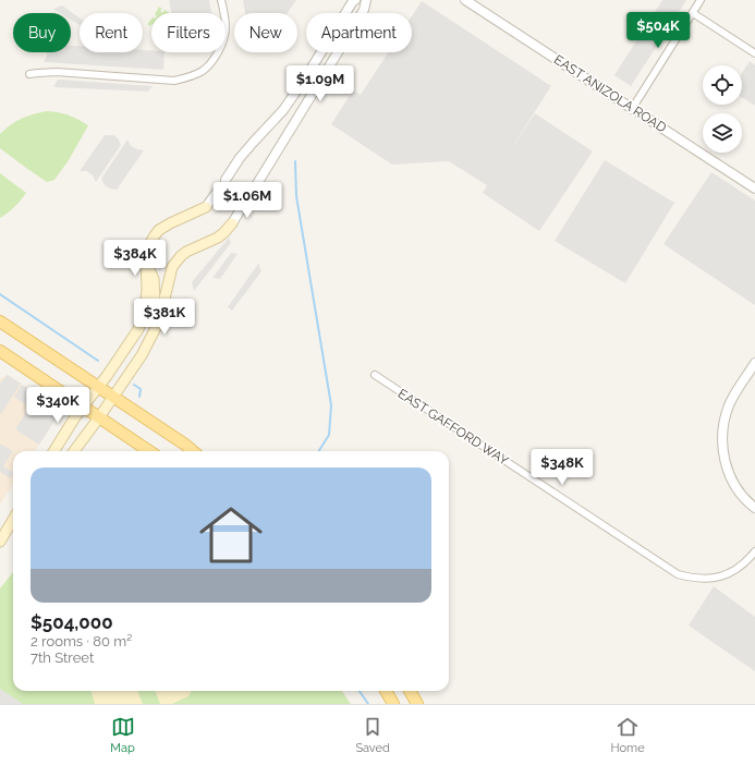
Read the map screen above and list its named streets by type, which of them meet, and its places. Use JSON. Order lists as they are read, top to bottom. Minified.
{"streets":{"street":["EAST ANIZOLA ROAD","EAST GAFFORD WAY"]},"page":{"price":["$504K","$1.09M","$1.06M","$384K","$381K","$340K","$348K"],"chip":["Buy","Rent","Filters","New","Apartment"],"list":[{"name":"$504,000","note":"2 rooms · 80 m² · 7th Street"}],"tabs":["Map","Saved","Home"]}}
